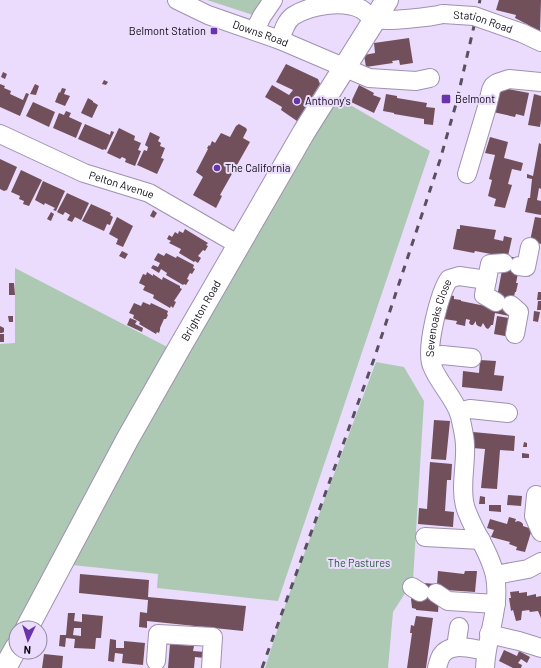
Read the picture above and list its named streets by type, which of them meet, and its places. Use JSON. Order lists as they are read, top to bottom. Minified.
{"streets":{"main road":["Brighton Road"],"street":["Station Road","Downs Road","Pelton Avenue","Sevenoaks Close"]},"crossings":[["Station Road","Brighton Road"],["Downs Road","Brighton Road"],["Pelton Avenue","Brighton Road"]],"parks":["The Pastures"],"places":{"transit":["Belmont Station","Belmont"],"other":["Anthony's","The California"]},"north":"bottom"}
